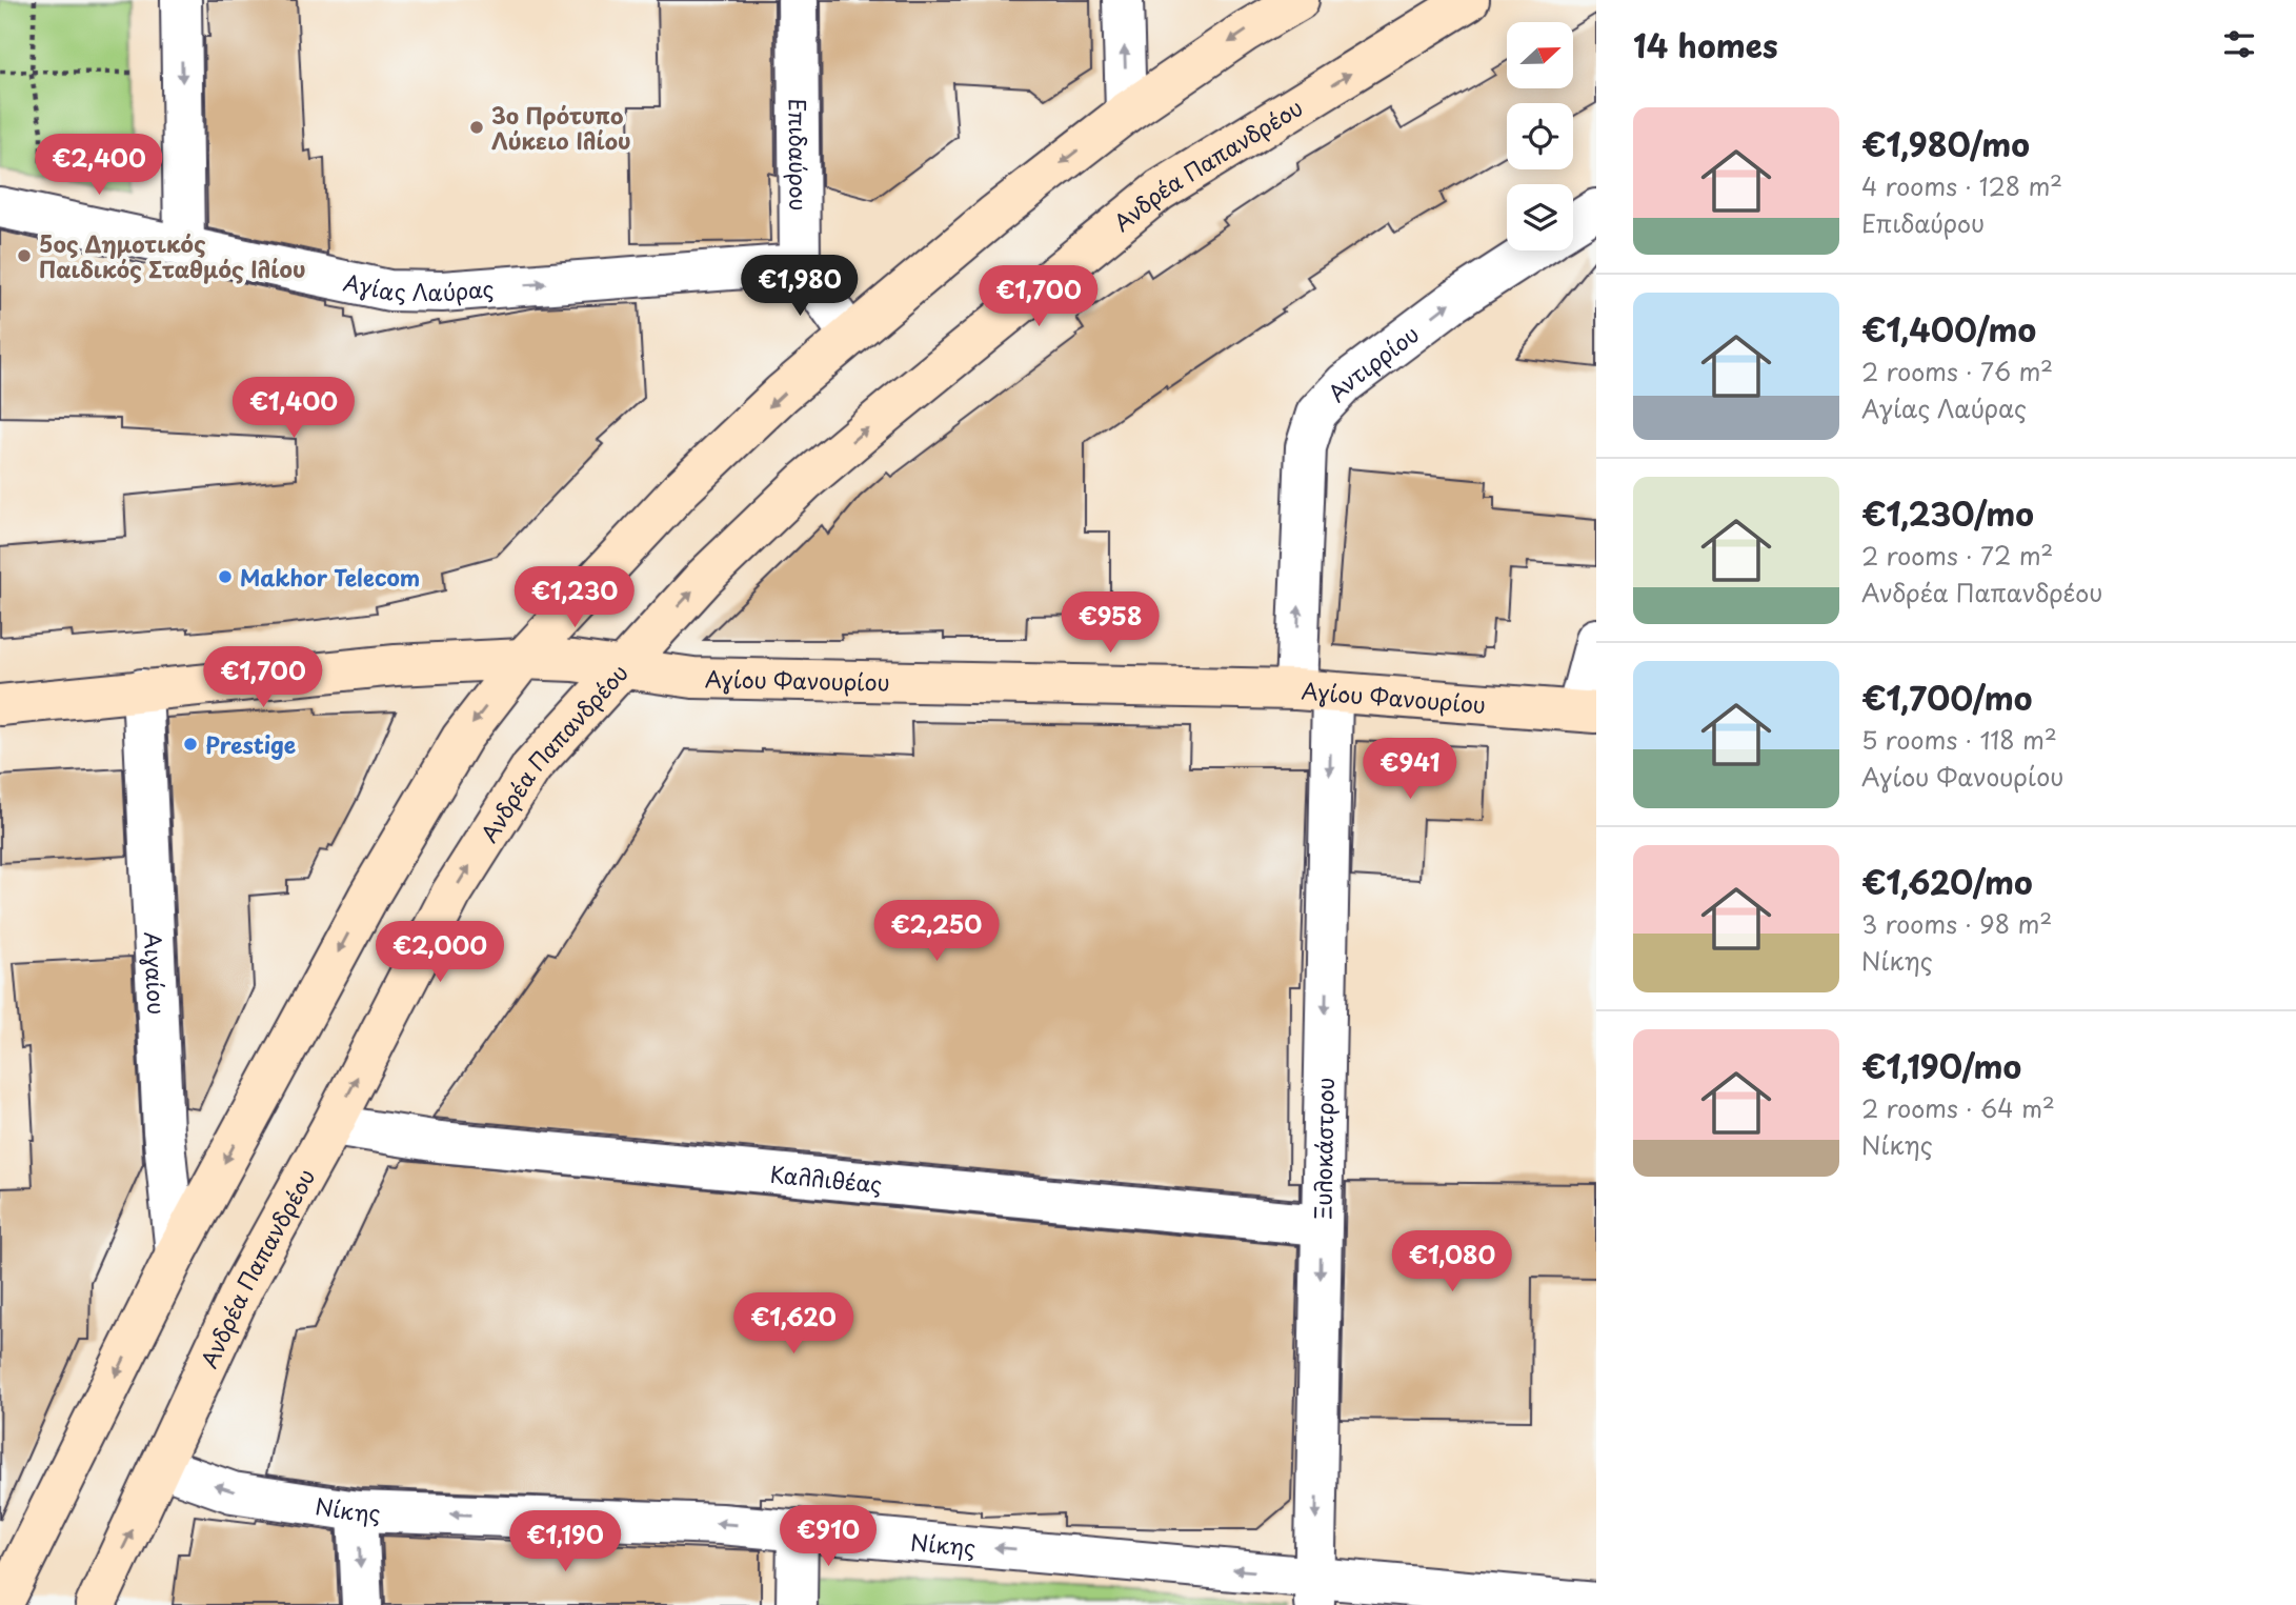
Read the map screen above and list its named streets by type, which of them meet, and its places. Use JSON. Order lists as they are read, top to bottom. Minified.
{"streets":{"main road":["Ανδρέα Παπανδρέου","Αγίου Φανουρίου"],"street":["Επιδαύρου","Αγίας Λαύρας","Αντιρρίου","Αιγαίου","Ξυλοκάστρου","Καλλιθέας","Νίκης"]},"crossings":[["Επιδαύρου","Αγίας Λαύρας"],["Ανδρέα Παπανδρέου","Αγίου Φανουρίου"],["Ανδρέα Παπανδρέου","Καλλιθέας"],["Ανδρέα Παπανδρέου","Νίκης"],["Αντιρρίου","Αγίου Φανουρίου"],["Αντιρρίου","Ξυλοκάστρου"],["Αγίου Φανουρίου","Αιγαίου"],["Αγίου Φανουρίου","Ξυλοκάστρου"],["Ξυλοκάστρου","Καλλιθέας"],["Ξυλοκάστρου","Νίκης"]],"one_way":["Αγίας Λαύρας","Αντιρρίου","Ξυλοκάστρου","Νίκης"],"places":["3ο Πρότυπο Λύκειο Ιλίου","5ος Δημοτικός Παιδικός Σταθμός Ιλίου","Makhor Telecom","Prestige"],"north":"right","page":{"heading":"14 homes","list":[{"name":"€1,980/mo","note":"4 rooms · 128 m² · Επιδαύρου"},{"name":"€1,400/mo","note":"2 rooms · 76 m² · Αγίας Λαύρας"},{"name":"€1,230/mo","note":"2 rooms · 72 m² · Ανδρέα Παπανδρέου"},{"name":"€1,700/mo","note":"5 rooms · 118 m² · Αγίου Φανουρίου"},{"name":"€1,620/mo","note":"3 rooms · 98 m² · Νίκης"},{"name":"€1,190/mo","note":"2 rooms · 64 m² · Νίκης"}],"price":["€2,400","€1,980","€1,700","€1,400","€1,230","€958","€1,700","€941","€2,250","€2,000","€1,080","€1,620","€910","€1,190"]}}
